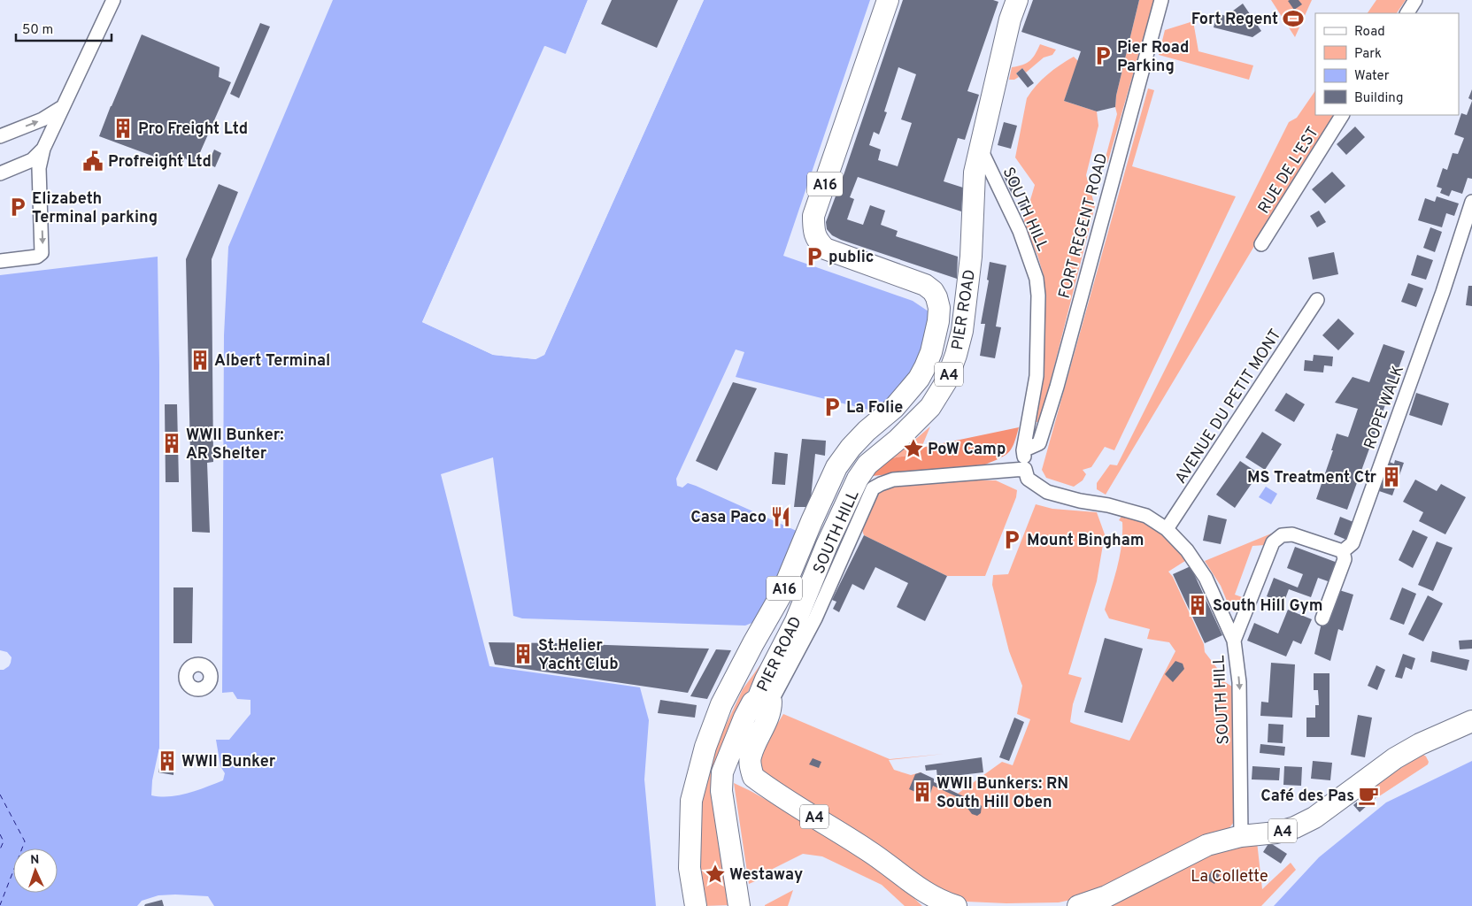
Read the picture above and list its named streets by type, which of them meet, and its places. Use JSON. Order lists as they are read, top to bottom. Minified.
{"streets":{"main road":["A16","PIER ROAD","A4"],"street":["RUE DE L'EST","SOUTH HILL","FORT REGENT ROAD","AVENUE DU PETIT MONT","ROPE WALK"]},"crossings":[["SOUTH HILL","FORT REGENT ROAD"],["SOUTH HILL","PIER ROAD"],["SOUTH HILL","A4"],["SOUTH HILL","AVENUE DU PETIT MONT"],["PIER ROAD","A4"]],"parks":["La Collette"],"places":{"sports":["Fort Regent"],"parking":["Pier Road Parking","Elizabeth Terminal parking","public","La Folie","Mount Bingham"],"building":["Pro Freight Ltd","Albert Terminal","WWII Bunker: AR Shelter","MS Treatment Ctr","South Hill Gym","St.Helier Yacht Club","WWII Bunker","WWII Bunkers: RN South Hill Oben"],"public building":["Profreight Ltd"],"place":["PoW Camp","Westaway"],"restaurant":["Casa Paco"],"cafe":["Café des Pas"]},"legend":["Road","Park","Water","Building"],"scale_bar":"50 m","north":"top"}
